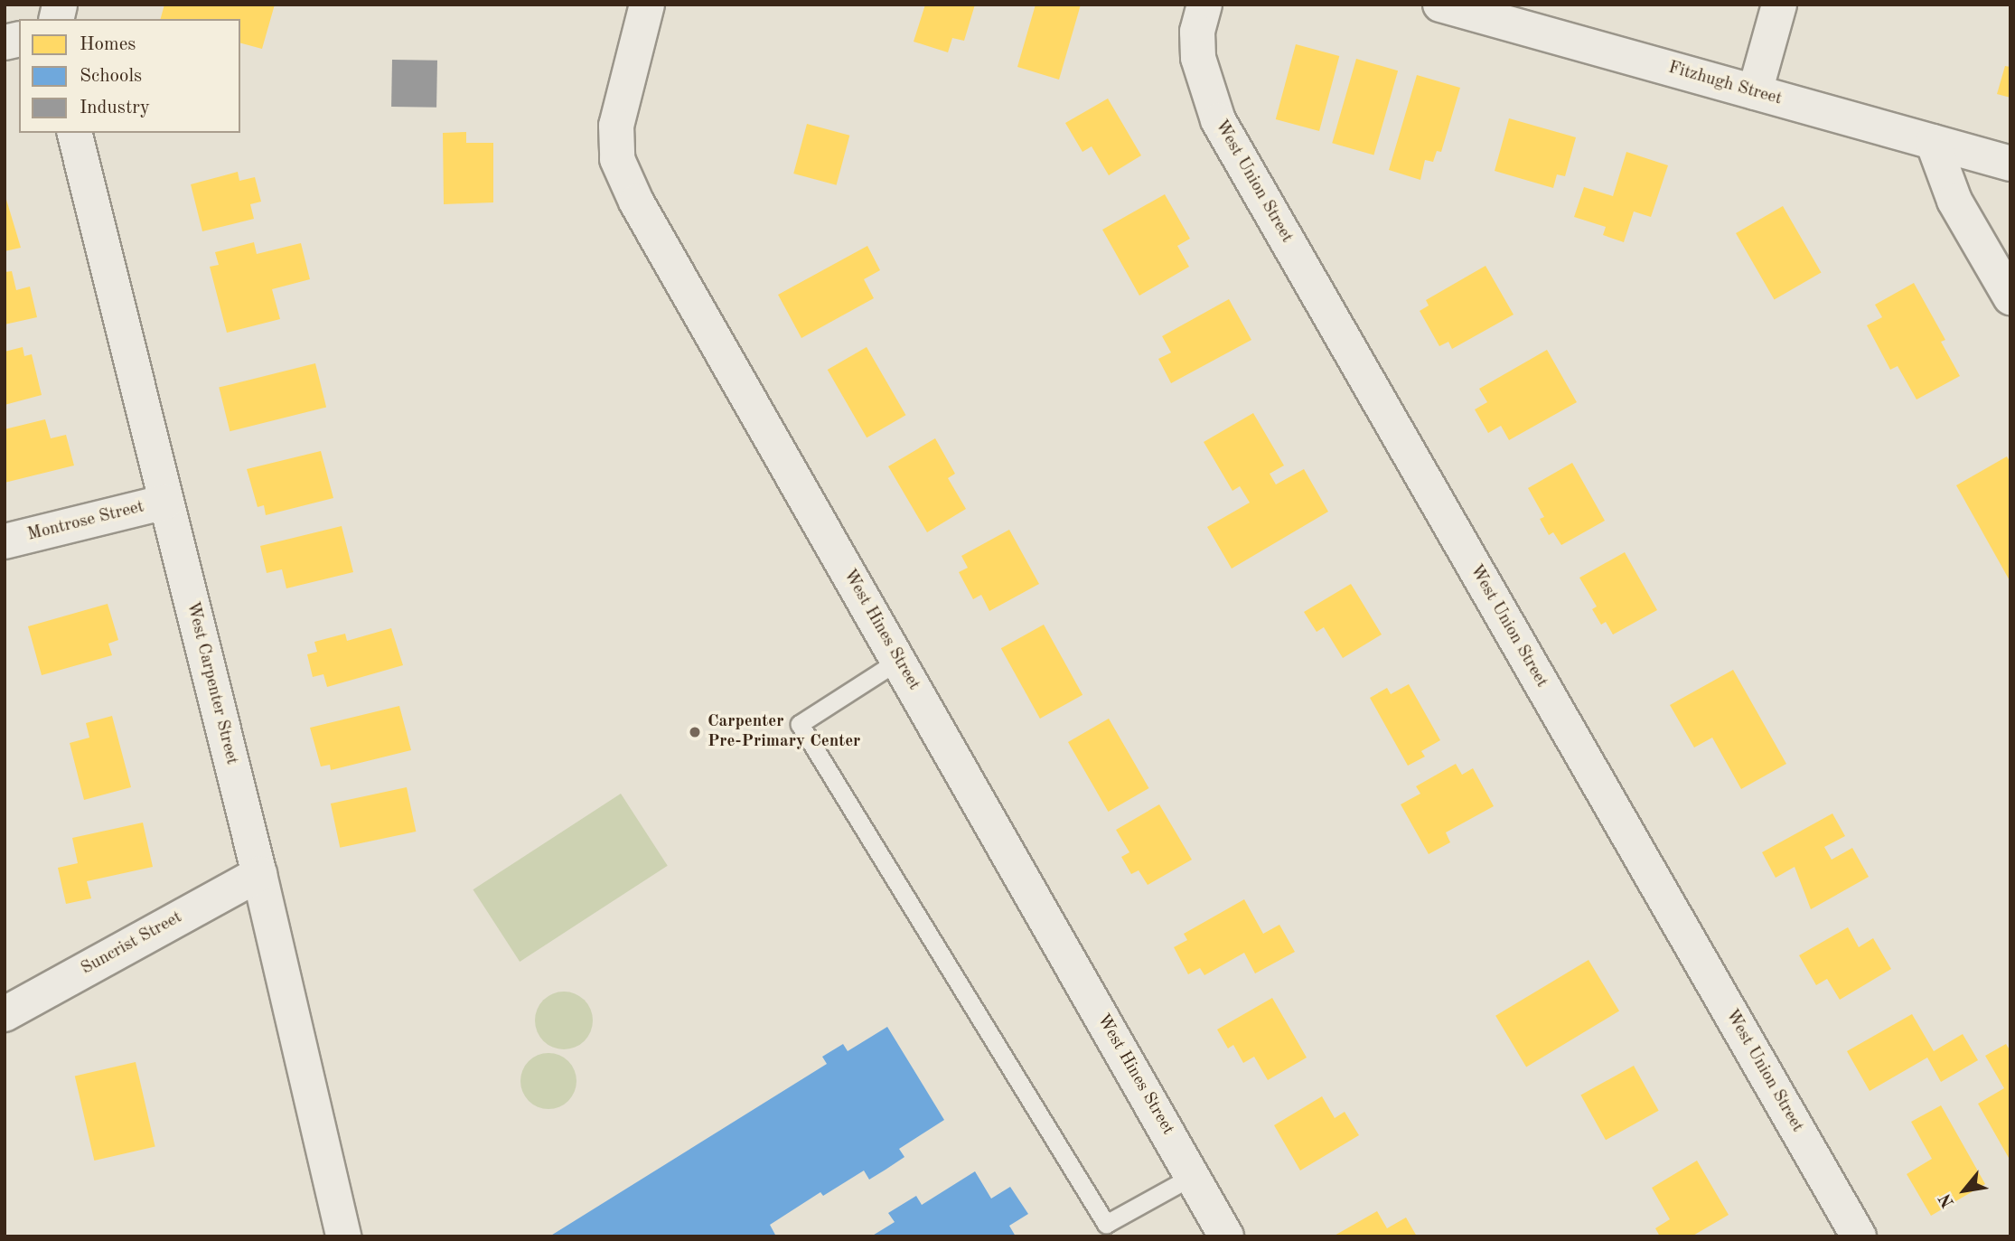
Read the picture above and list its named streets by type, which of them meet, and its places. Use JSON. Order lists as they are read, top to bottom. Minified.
{"streets":{"street":["Fitzhugh Street","West Union Street","Montrose Street","West Hines Street","West Carpenter Street","Suncrist Street"]},"crossings":[["Montrose Street","West Carpenter Street"],["West Carpenter Street","Suncrist Street"]],"places":["Carpenter Pre-Primary Center"],"legend":["Homes","Schools","Industry"],"north":"bottom left"}
